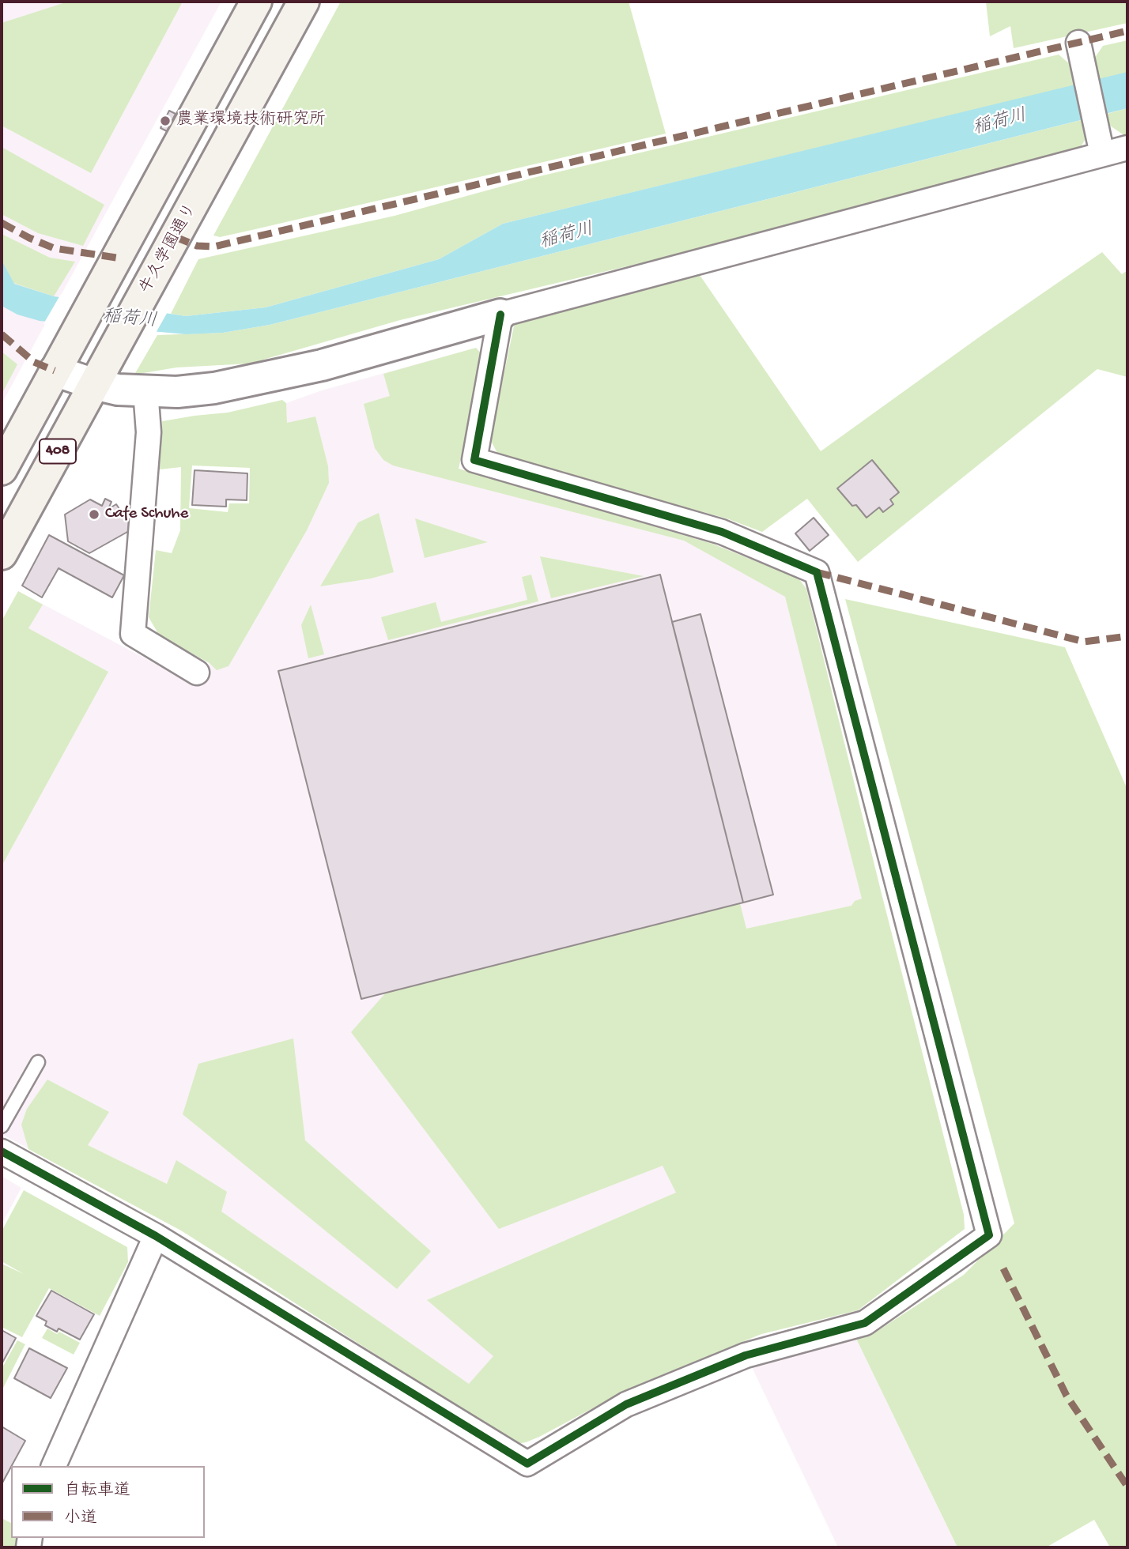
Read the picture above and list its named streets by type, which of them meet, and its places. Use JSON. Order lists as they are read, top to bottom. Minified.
{"streets":{"highway":["牛久学園通り","408"]},"water":["稲荷川"],"places":["農業環境技術研究所","Cafe Schuhe"],"legend":["自転車道","小道"]}
